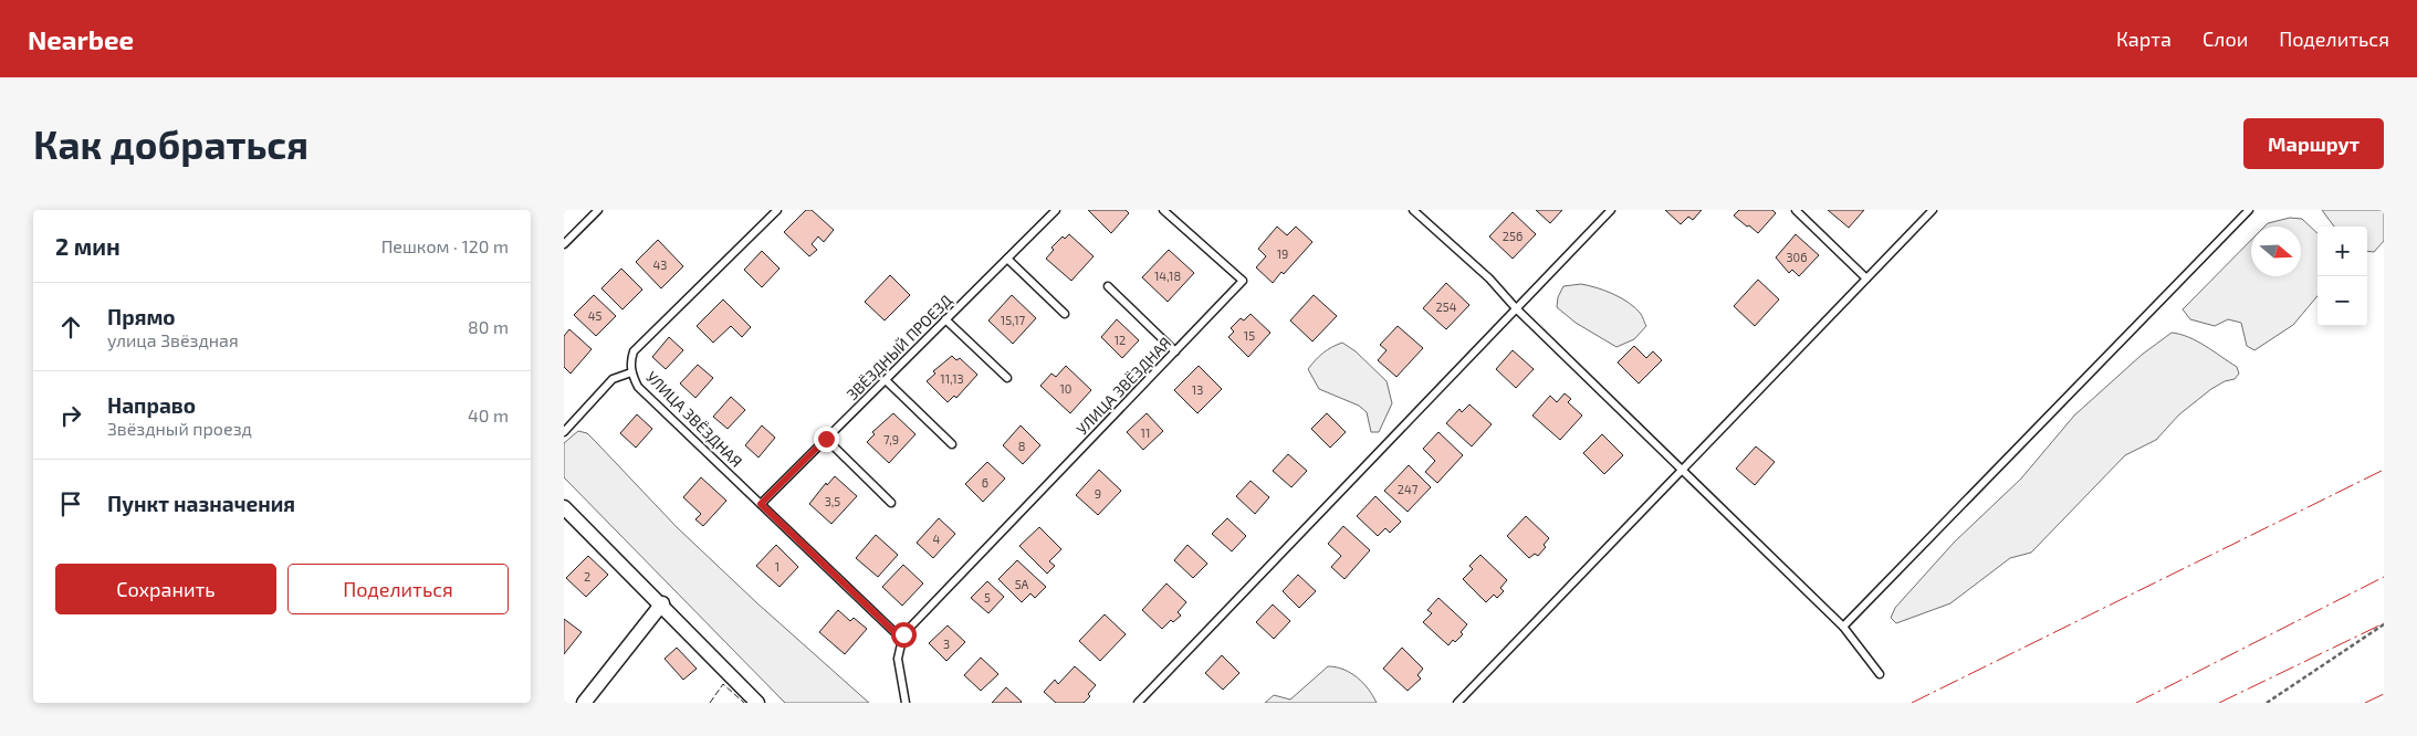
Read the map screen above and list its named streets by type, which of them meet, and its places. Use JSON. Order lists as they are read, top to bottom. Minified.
{"streets":{"lane":["ЗВЁЗДНЫЙ ПРОЕЗД","УЛИЦА ЗВЁЗДНАЯ"]},"crossings":[["ЗВЁЗДНЫЙ ПРОЕЗД","УЛИЦА ЗВЁЗДНАЯ"]],"house_numbers":["256","19","306","43","14,18","254","45","15,17","15","12","11,13","10","13","11","7,9","8","6","247","9","3,5","4","1","2","5А","5","3"],"north":"right","page":{"header":"Nearbee","nav":["Карта","Слои","Поделиться"],"buttons":["Маршрут",["Сохранить","Поделиться"]],"title":"Как добраться","heading":["2 мин","Пешком · 120 m"],"map_buttons":["+","−"],"list":[["Прямо","улица Звёздная","80 m"],["Направо","Звёздный проезд","40 m"],"Пункт назначения"]}}
